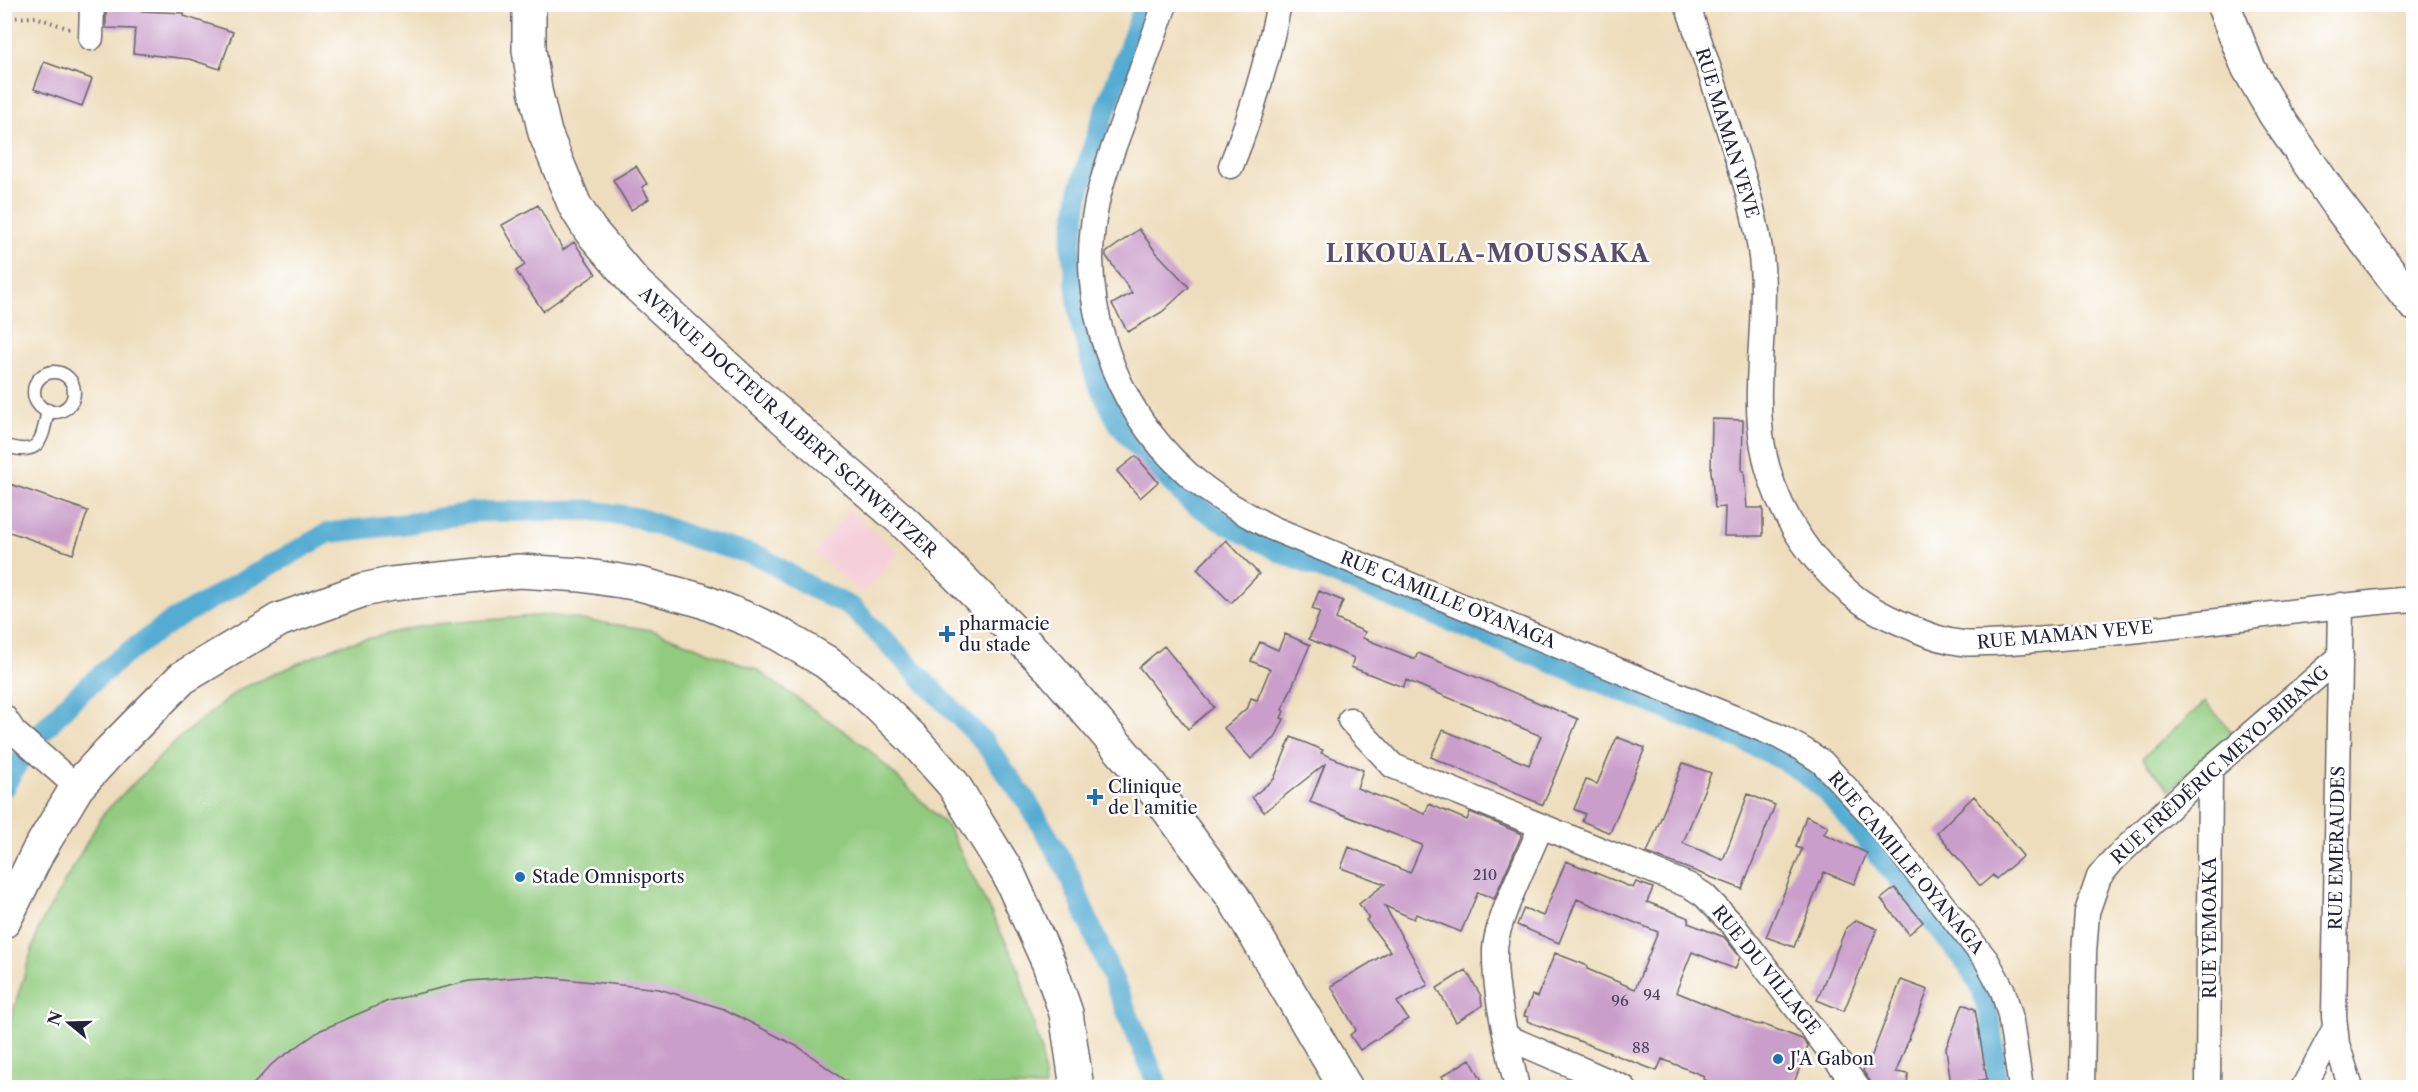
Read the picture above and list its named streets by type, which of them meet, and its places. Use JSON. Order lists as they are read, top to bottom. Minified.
{"streets":{"main road":["AVENUE DOCTEUR ALBERT SCHWEITZER"],"street":["RUE MAMAN VEVE","RUE CAMILLE OYANAGA","RUE FRÉDÉRIC MEYO-BIBANG","RUE EMERAUDES","RUE YEMOAKA","RUE DU VILLAGE"]},"crossings":[["RUE MAMAN VEVE","RUE EMERAUDES"],["RUE FRÉDÉRIC MEYO-BIBANG","RUE EMERAUDES"],["RUE FRÉDÉRIC MEYO-BIBANG","RUE YEMOAKA"]],"districts":["LIKOUALA-MOUSSAKA"],"places":{"health":["pharmacie du stade","Clinique de l amitie"],"other":["Stade Omnisports","J'A Gabon"]},"house_numbers":["210","94","96","88"],"north":"left"}
